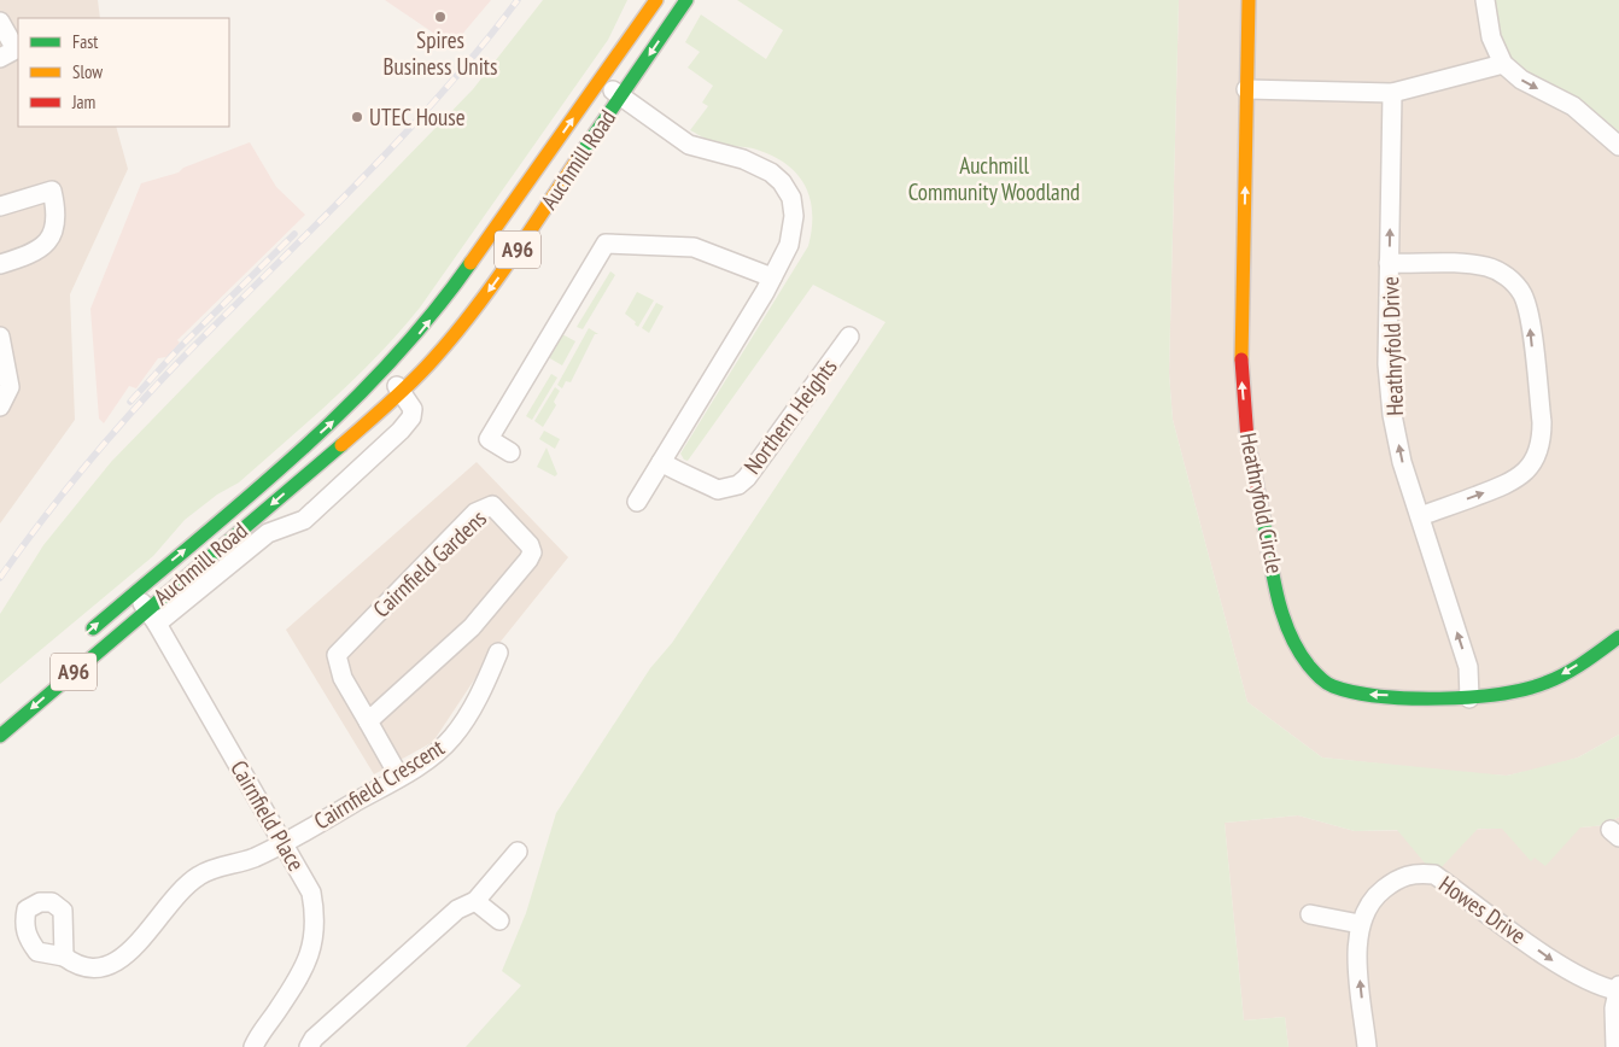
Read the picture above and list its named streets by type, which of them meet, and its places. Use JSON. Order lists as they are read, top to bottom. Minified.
{"streets":{"main road":["Auchmill Road","A96","Heathryfold Circle"],"street":["Heathryfold Drive","Northern Heights","Cairnfield Gardens","Cairnfield Crescent","Cairnfield Place","Howes Drive"]},"crossings":[["Auchmill Road","Northern Heights"],["Auchmill Road","Cairnfield Place"],["Heathryfold Drive","Heathryfold Circle"],["Cairnfield Gardens","Cairnfield Crescent"],["Cairnfield Crescent","Cairnfield Place"]],"one_way":["Heathryfold Drive"],"parks":["Auchmill Community Woodland"],"places":["Spires Business Units","UTEC House"],"legend":["Fast","Slow","Jam"]}
